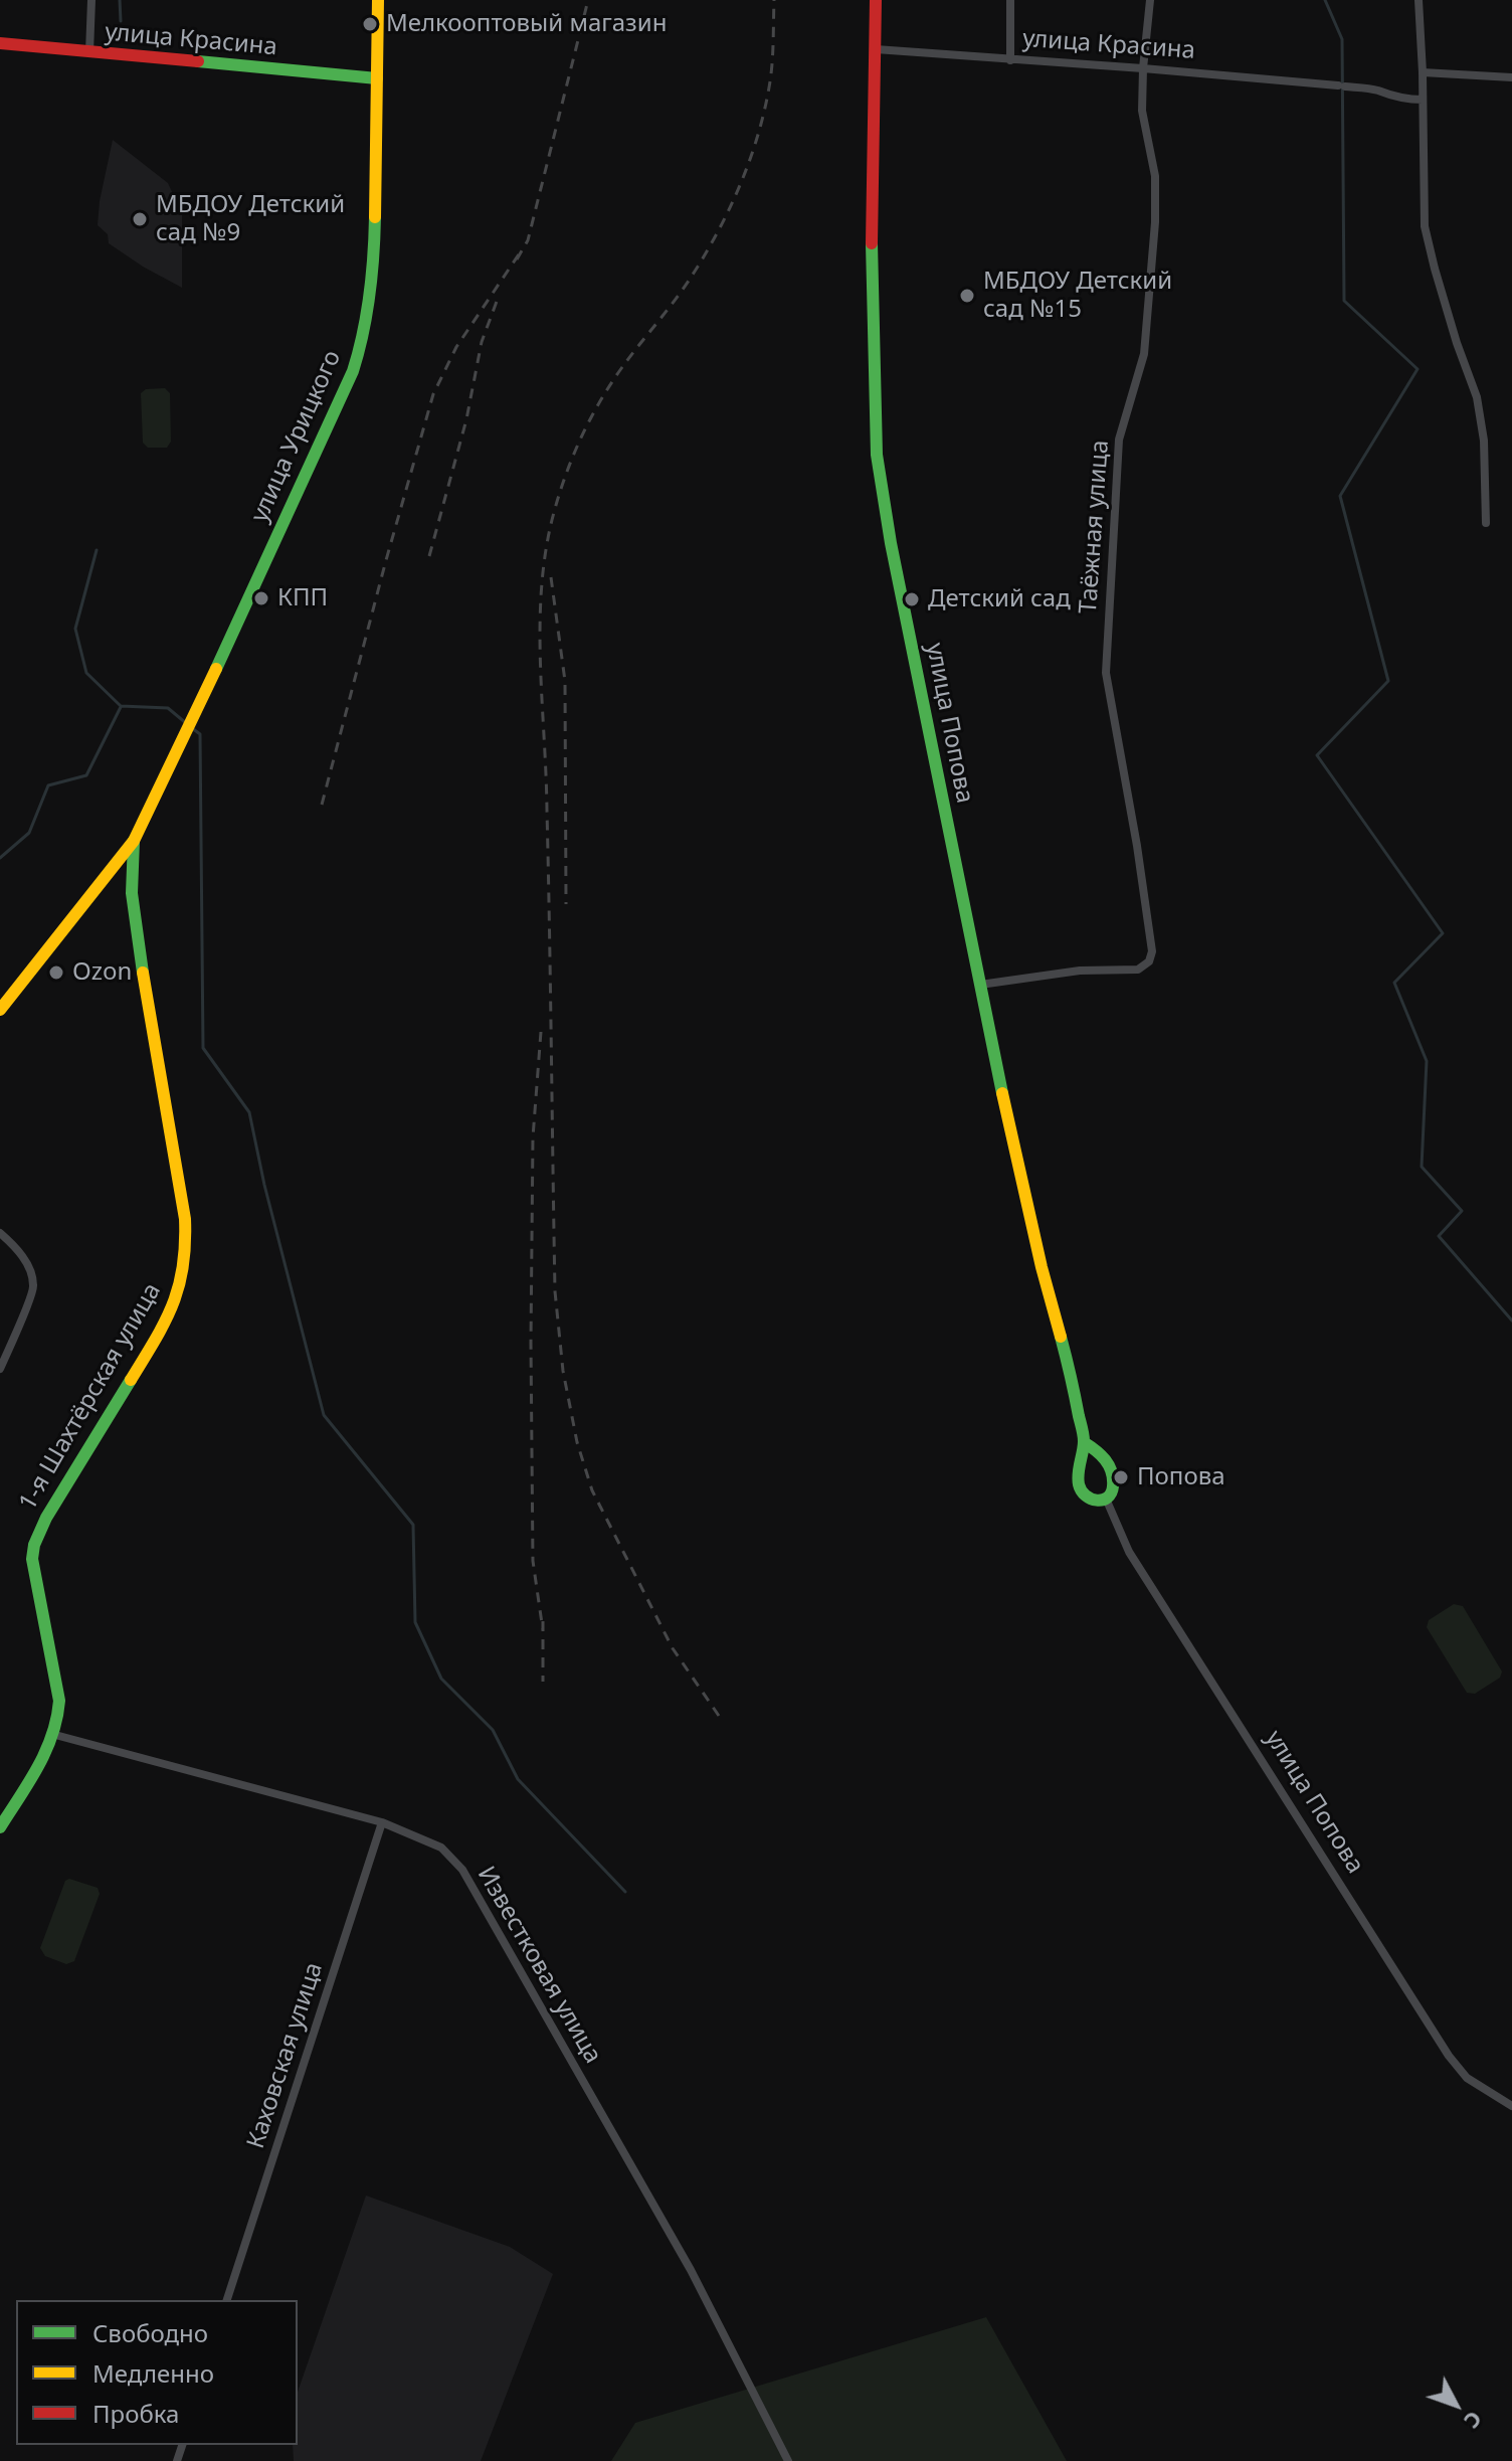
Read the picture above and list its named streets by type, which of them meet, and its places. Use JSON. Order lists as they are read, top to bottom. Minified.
{"streets":{"street":["улица Красина","улица Урицкого","Таёжная улица","улица Попова","1-я Шахтёрская улица","Известковая улица","Каховская улица"]},"crossings":[["улица Красина","улица Урицкого"],["улица Красина","Таёжная улица"],["улица Красина","улица Попова"],["улица Урицкого","1-я Шахтёрская улица"],["Таёжная улица","улица Попова"],["1-я Шахтёрская улица","Известковая улица"],["Известковая улица","Каховская улица"]],"places":["Мелкооптовый магазин","МБДОУ Детский сад №9","МБДОУ Детский сад №15","КПП","Детский сад","Ozon","Попова"],"legend":["Свободно","Медленно","Пробка"],"north":"bottom right"}
